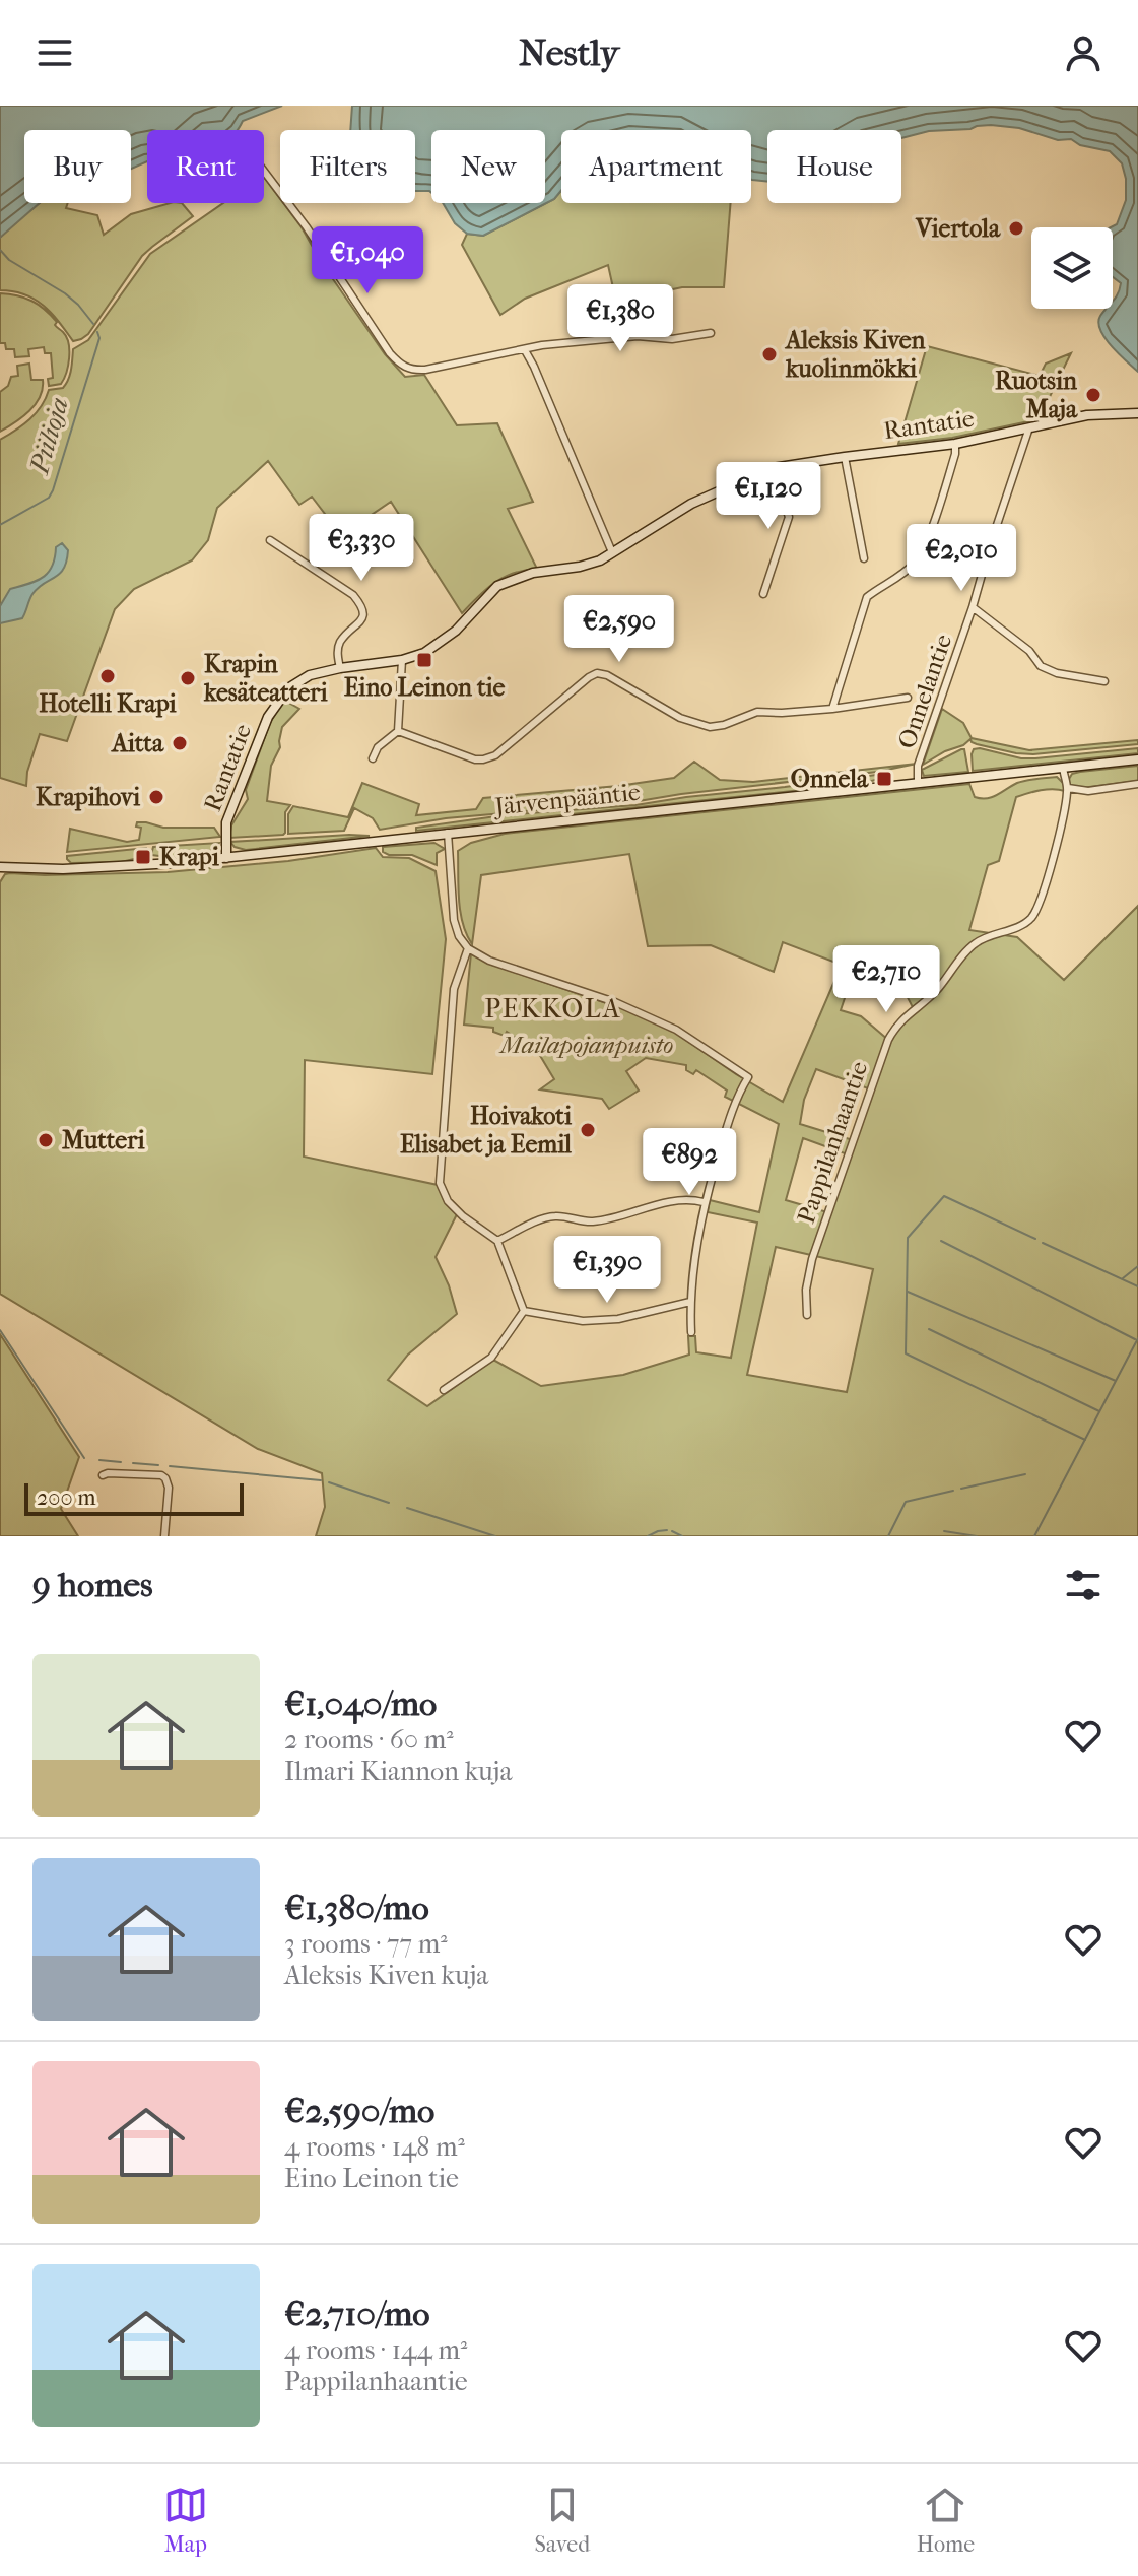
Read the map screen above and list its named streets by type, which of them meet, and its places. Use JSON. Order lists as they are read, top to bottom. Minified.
{"streets":{"main road":["Rantatie","Järvenpääntie"],"street":["Onnelantie","Pappilanhaantie"]},"crossings":[["Rantatie","Onnelantie"],["Rantatie","Järvenpääntie"],["Onnelantie","Järvenpääntie"],["Järvenpääntie","Pappilanhaantie"]],"districts":["PEKKOLA"],"water":["Piilioja"],"parks":["Mailapojanpuisto"],"places":{"other":["Viertola","Aleksis Kiven kuolinmökki","Ruotsin Maja","Hotelli Krapi","Krapin kesäteatteri","Aitta","Krapihovi","Hoivakoti Elisabet ja Eemil","Mutteri"],"transit":["Eino Leinon tie","Onnela","Krapi"]},"scale_bar":"200 m","page":{"header":"Nestly","chip":["Buy","Rent","Filters","New","Apartment","House"],"price":["€1,040","€1,380","€1,120","€3,330","€2,010","€2,590","€2,710","€892","€1,390"],"scale":"200 m","heading":"9 homes","list":[{"name":"€1,040/mo","note":"2 rooms · 60 m² · Ilmari Kiannon kuja"},{"name":"€1,380/mo","note":"3 rooms · 77 m² · Aleksis Kiven kuja"},{"name":"€2,590/mo","note":"4 rooms · 148 m² · Eino Leinon tie"},{"name":"€2,710/mo","note":"4 rooms · 144 m² · Pappilanhaantie"}],"tabs":["Map","Saved","Home"]}}
